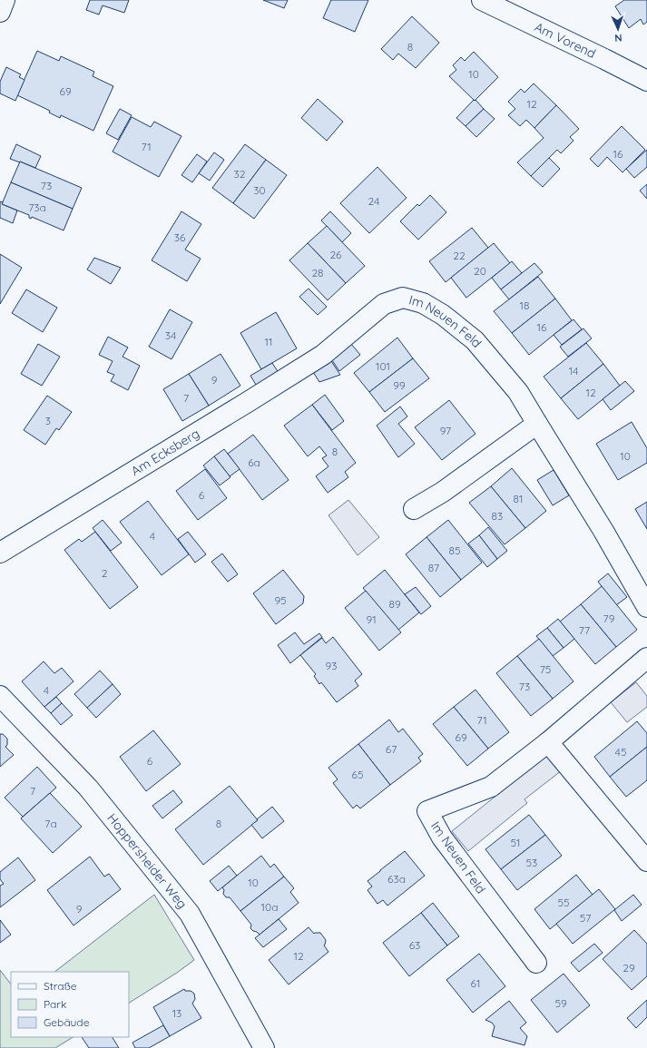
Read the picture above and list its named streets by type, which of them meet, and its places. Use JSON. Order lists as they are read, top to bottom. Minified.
{"streets":{"street":["Am Vorend","Im Neuen Feld","Am Ecksberg","Hoppersheider Weg"]},"crossings":[["Im Neuen Feld","Am Ecksberg"]],"house_numbers":["8","10","69","12","71","16","32","73","30","24","73a","36","26","22","20","28","18","16","34","11","101","14","9","99","12","7","3","97","8","10","6a","6","81","83","4","85","87","2","95","89","79","91","77","93","75","73","4","71","69","67","45","6","65","7","7a","8","51","53","63a","10","55","10a","9","57","63","12","29","61","59","13"],"legend":["Straße","Park","Gebäude"],"north":"bottom"}
